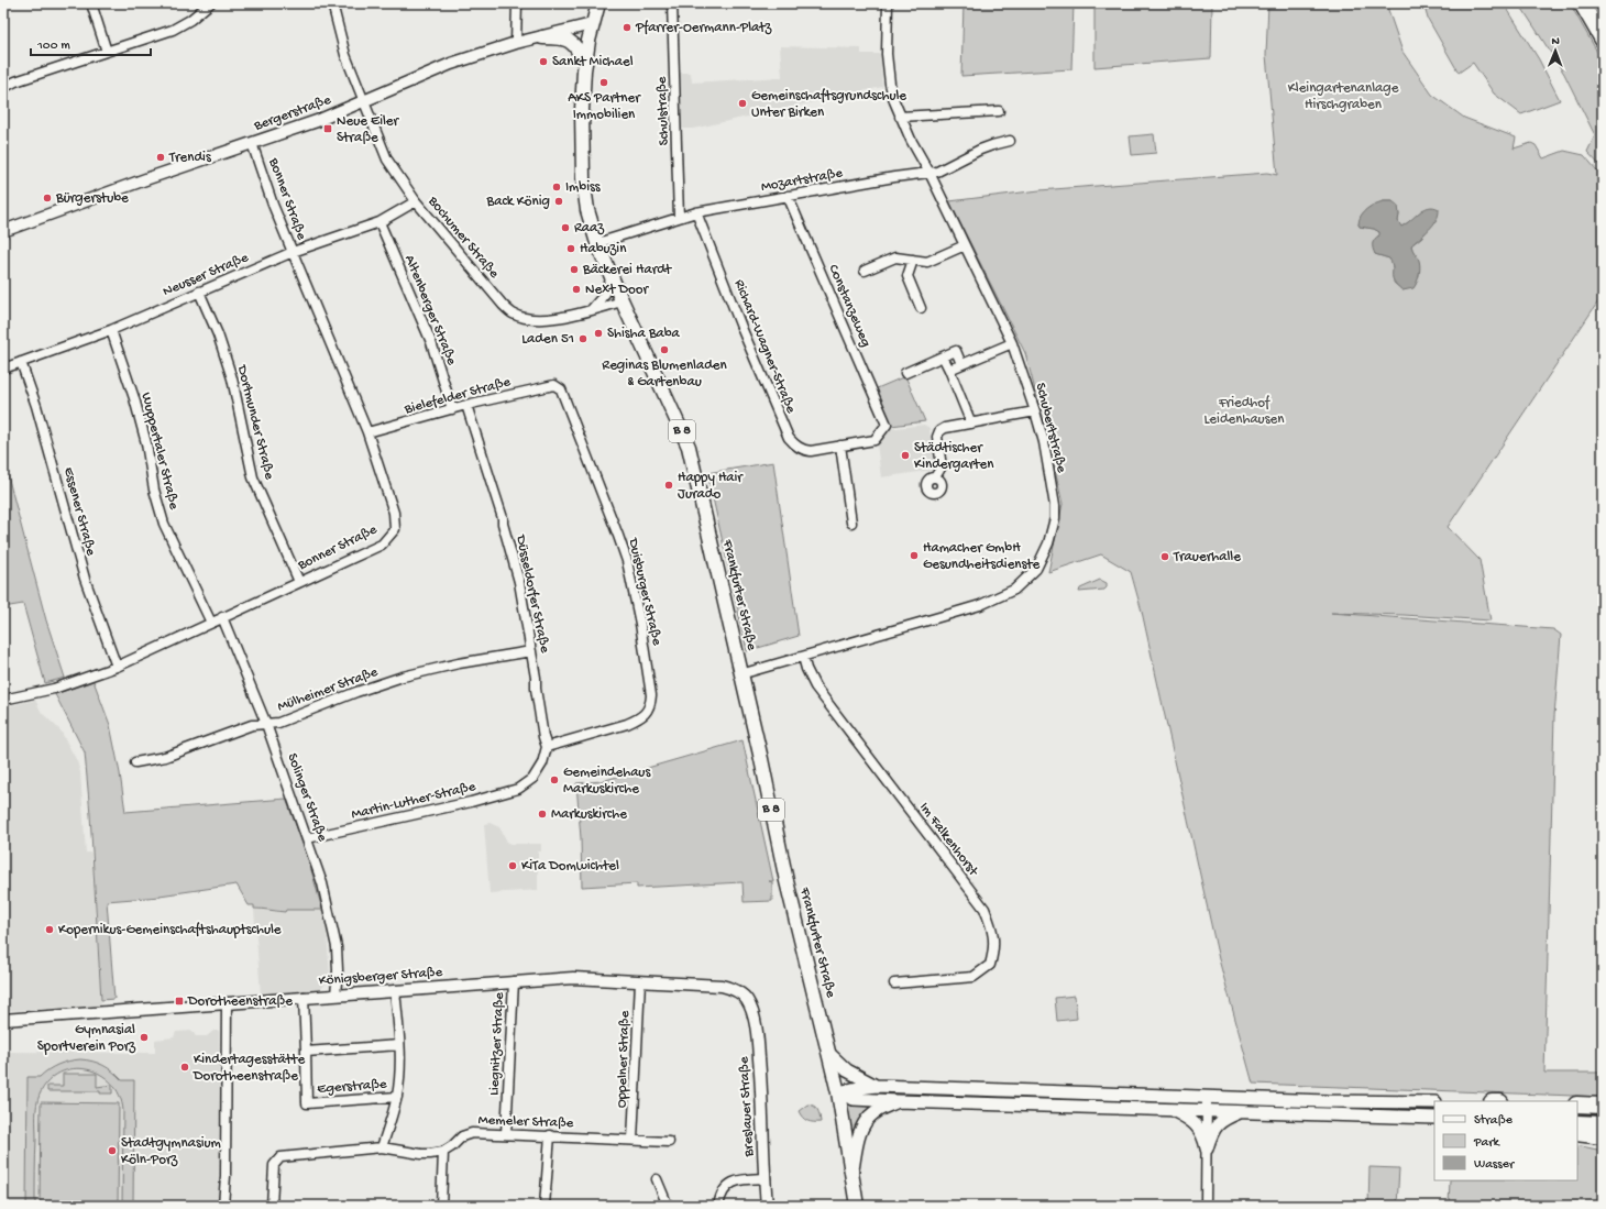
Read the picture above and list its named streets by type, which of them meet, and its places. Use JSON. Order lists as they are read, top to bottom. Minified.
{"streets":{"main road":["B 8","Frankfurter Straße"],"street":["Schulstraße","Bergerstraße","Mozartstraße","Bonner Straße","Bochumer Straße","Neusser Straße","Constanzeweg","Altenberger Straße","Richard-Wagner-Straße","Bielefelder Straße","Dortmunder Straße","Schubertstraße","Wuppertaler Straße","Essener Straße","Duisburger Straße","Düsseldorfer Straße","Mülheimer Straße","Solinger Straße","Martin-Luther-Straße","Im Falkenhorst","Königsberger Straße","Liegnitzer Straße","Oppelner Straße","Egerstraße","Breslauer Straße","Memeler Straße"]},"crossings":[["Schulstraße","Mozartstraße"],["Bergerstraße","Bonner Straße"],["Bergerstraße","Bochumer Straße"],["Bergerstraße","Frankfurter Straße"],["Mozartstraße","Constanzeweg"],["Mozartstraße","Richard-Wagner-Straße"],["Mozartstraße","Schubertstraße"],["Mozartstraße","Frankfurter Straße"],["Bonner Straße","Neusser Straße"],["Bonner Straße","Bielefelder Straße"],["Bonner Straße","Dortmunder Straße"],["Bonner Straße","Wuppertaler Straße"],["Bonner Straße","Essener Straße"],["Bonner Straße","Solinger Straße"],["Bochumer Straße","Neusser Straße"],["Bochumer Straße","Frankfurter Straße"],["Neusser Straße","Altenberger Straße"],["Neusser Straße","Dortmunder Straße"],["Neusser Straße","Wuppertaler Straße"],["Neusser Straße","Essener Straße"],["Constanzeweg","Richard-Wagner-Straße"],["Altenberger Straße","Bielefelder Straße"],["Bielefelder Straße","Duisburger Straße"],["Bielefelder Straße","Düsseldorfer Straße"],["Schubertstraße","Frankfurter Straße"],["Schubertstraße","Im Falkenhorst"],["Duisburger Straße","Düsseldorfer Straße"],["Duisburger Straße","Martin-Luther-Straße"],["Düsseldorfer Straße","Mülheimer Straße"],["Düsseldorfer Straße","Martin-Luther-Straße"],["Mülheimer Straße","Solinger Straße"],["Solinger Straße","Martin-Luther-Straße"],["Solinger Straße","Königsberger Straße"],["Königsberger Straße","Liegnitzer Straße"],["Königsberger Straße","Oppelner Straße"],["Königsberger Straße","Egerstraße"],["Königsberger Straße","Breslauer Straße"],["Liegnitzer Straße","Memeler Straße"],["Oppelner Straße","Memeler Straße"]],"parks":["Kleingartenanlage Hirschgraben","Friedhof Leidenhausen"],"places":{"other":["Pfarrer-Oermann-Platz","Sankt Michael","AKS Partner Immobilien","Gemeinschaftsgrundschule Unter Birken","Trendis","Imbiss","Bürgerstube","Back König","Raaz","Habuzin","Bäckerei Hardt","Next Door","Shisha Baba","Laden 51","Reginas Blumenladen & Gartenbau","Städtischer Kindergarten","Happy Hair Jurado","Hamacher GmbH Gesundheitsdienste","Trauerhalle","Gemeindehaus Markuskirche","Markuskirche","KiTa Domwichtel","Kopernikus-Gemeinschaftshauptschule","Gymnasial Sportverein Porz","Kindertagesstätte Dorotheenstraße","Stadtgymnasium Köln-Porz"],"transit":["Neue Eiler Straße","Dorotheenstraße"]},"legend":["Straße","Park","Wasser"],"scale_bar":"100 m","north":"top"}
